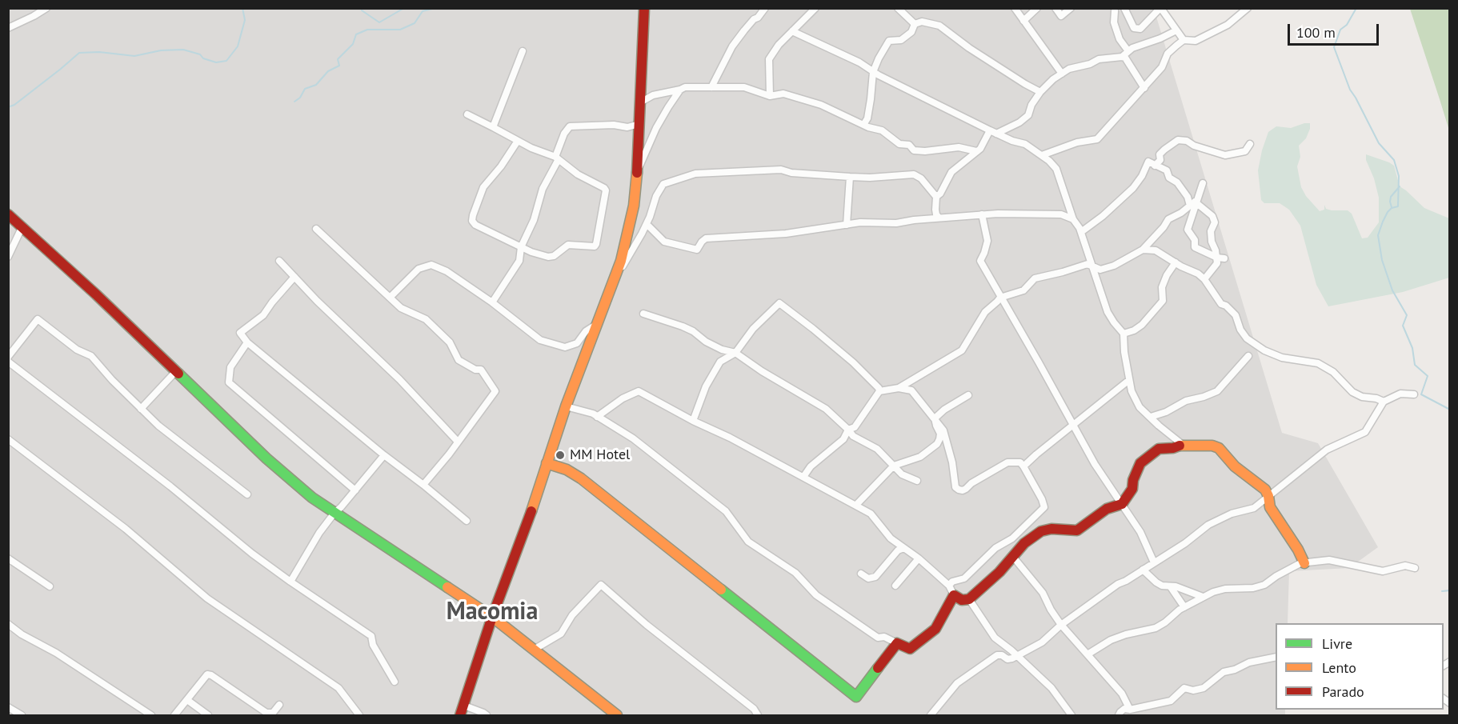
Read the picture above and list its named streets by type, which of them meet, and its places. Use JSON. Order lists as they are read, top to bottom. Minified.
{"districts":["Macomia"],"places":["MM Hotel"],"legend":["Livre","Lento","Parado"],"scale_bar":"100 m"}
